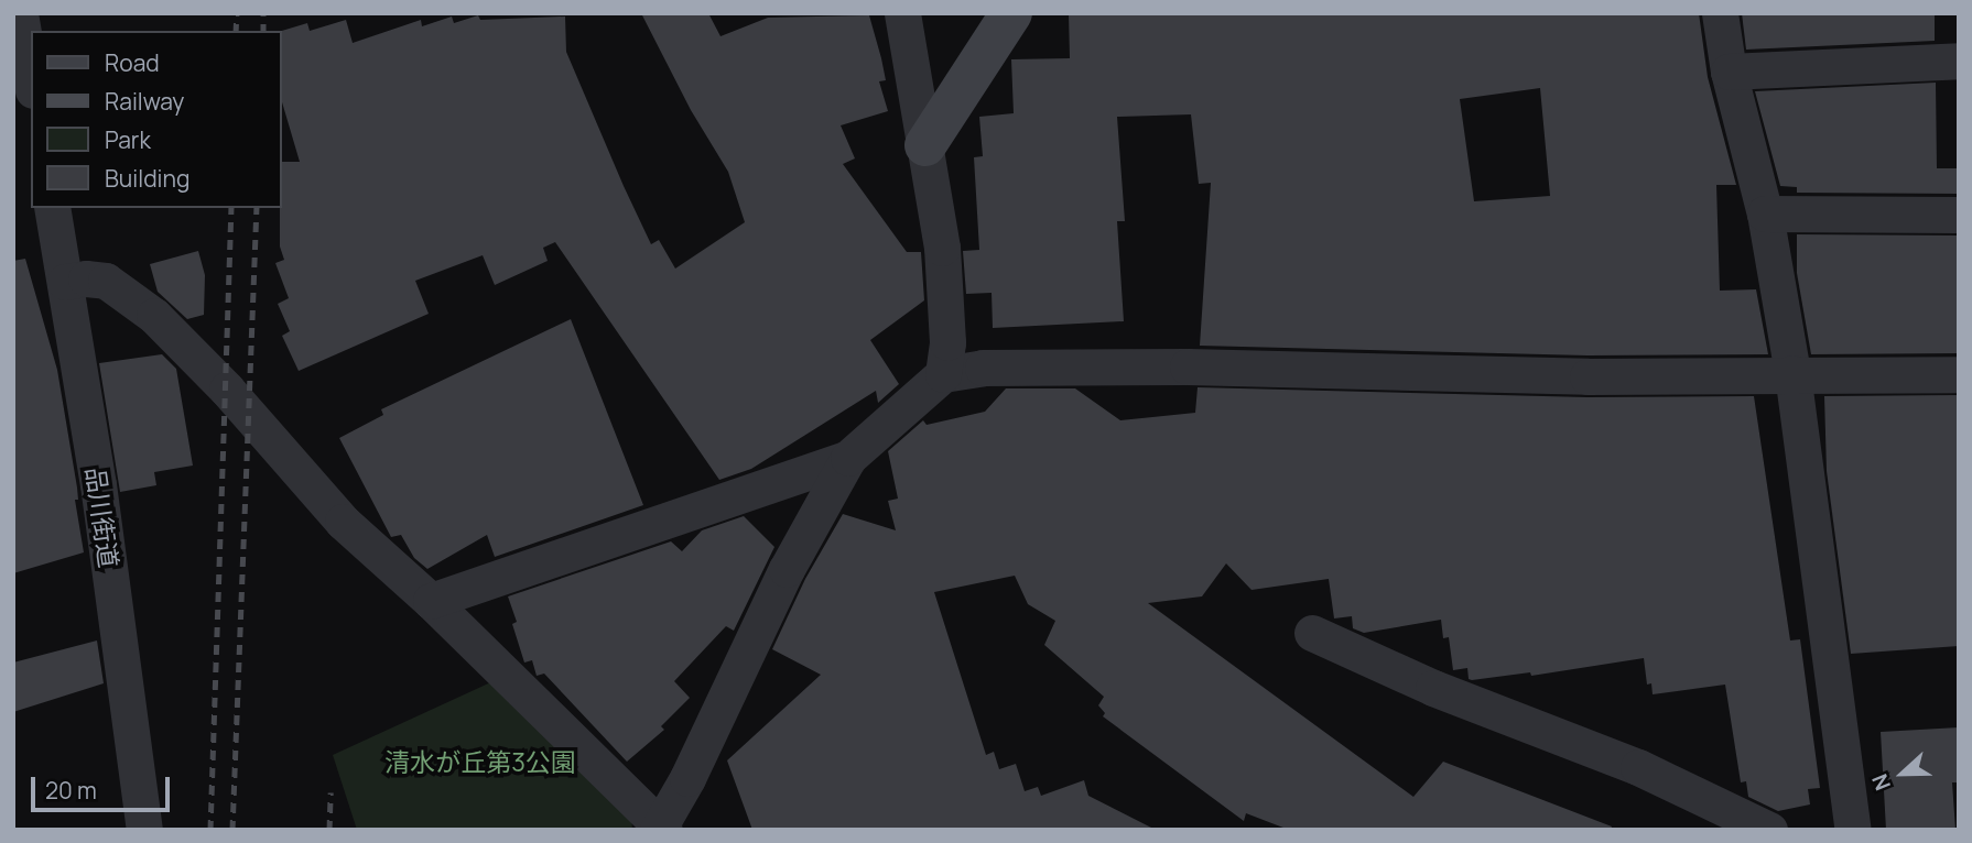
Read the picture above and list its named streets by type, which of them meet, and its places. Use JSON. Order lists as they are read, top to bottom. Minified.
{"streets":{"street":["品川街道"]},"parks":["清水が丘第3公園"],"legend":["Road","Railway","Park","Building"],"scale_bar":"20 m","north":"left"}
